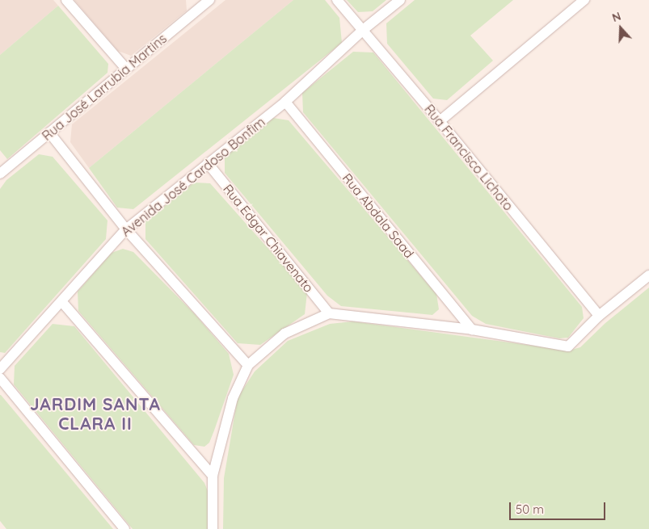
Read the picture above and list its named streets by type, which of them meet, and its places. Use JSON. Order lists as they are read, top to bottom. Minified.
{"streets":{"street":["Rua José Larrubia Martins","Rua Francisco Lichoto","Avenida José Cardoso Bonfim","Rua Abdala Saad","Rua Edgar Chiavenato"]},"crossings":[["Rua Francisco Lichoto","Avenida José Cardoso Bonfim"],["Avenida José Cardoso Bonfim","Rua Abdala Saad"],["Avenida José Cardoso Bonfim","Rua Edgar Chiavenato"]],"districts":["JARDIM SANTA CLARA II"],"scale_bar":"50 m","north":"top"}
